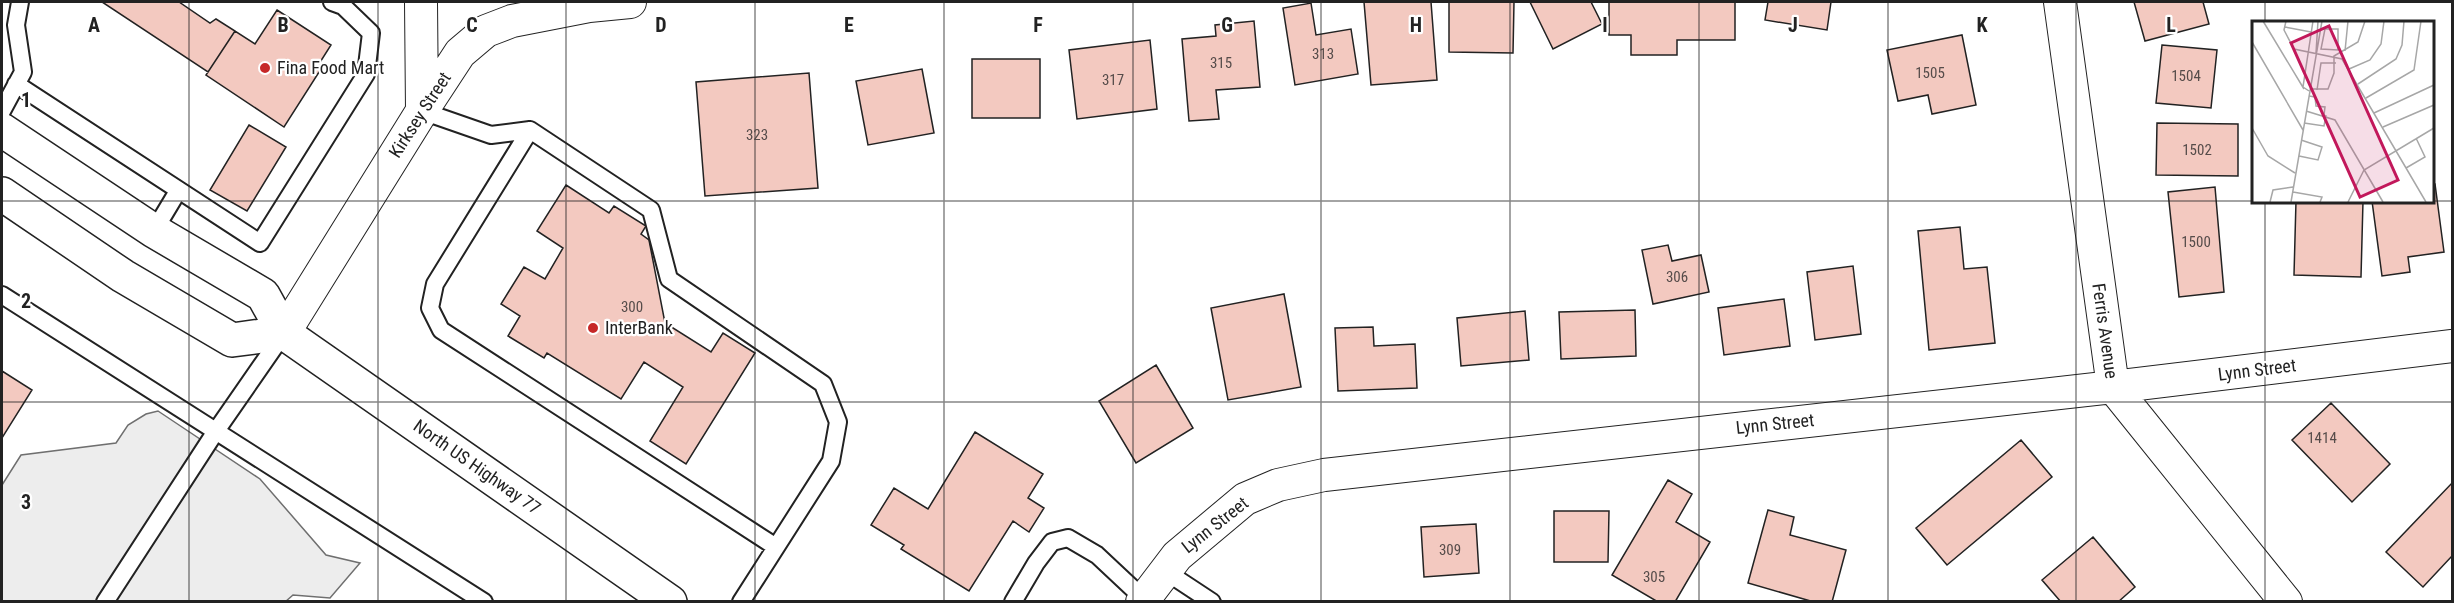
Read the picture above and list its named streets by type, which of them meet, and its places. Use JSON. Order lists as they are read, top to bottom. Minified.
{"streets":{"main road":["North US Highway 77"],"street":["Kirksey Street","Ferris Avenue","Lynn Street"]},"crossings":[["Kirksey Street","North US Highway 77"],["Ferris Avenue","Lynn Street"]],"places":["Fina Food Mart","InterBank"],"house_numbers":["313","315","1505","1504","317","323","1502","1500","306","300","1414","309","305"],"grid":{"columns":["A","B","C","D","E","F","G","H","I","J","K","L"],"rows":["1","2","3"]}}
